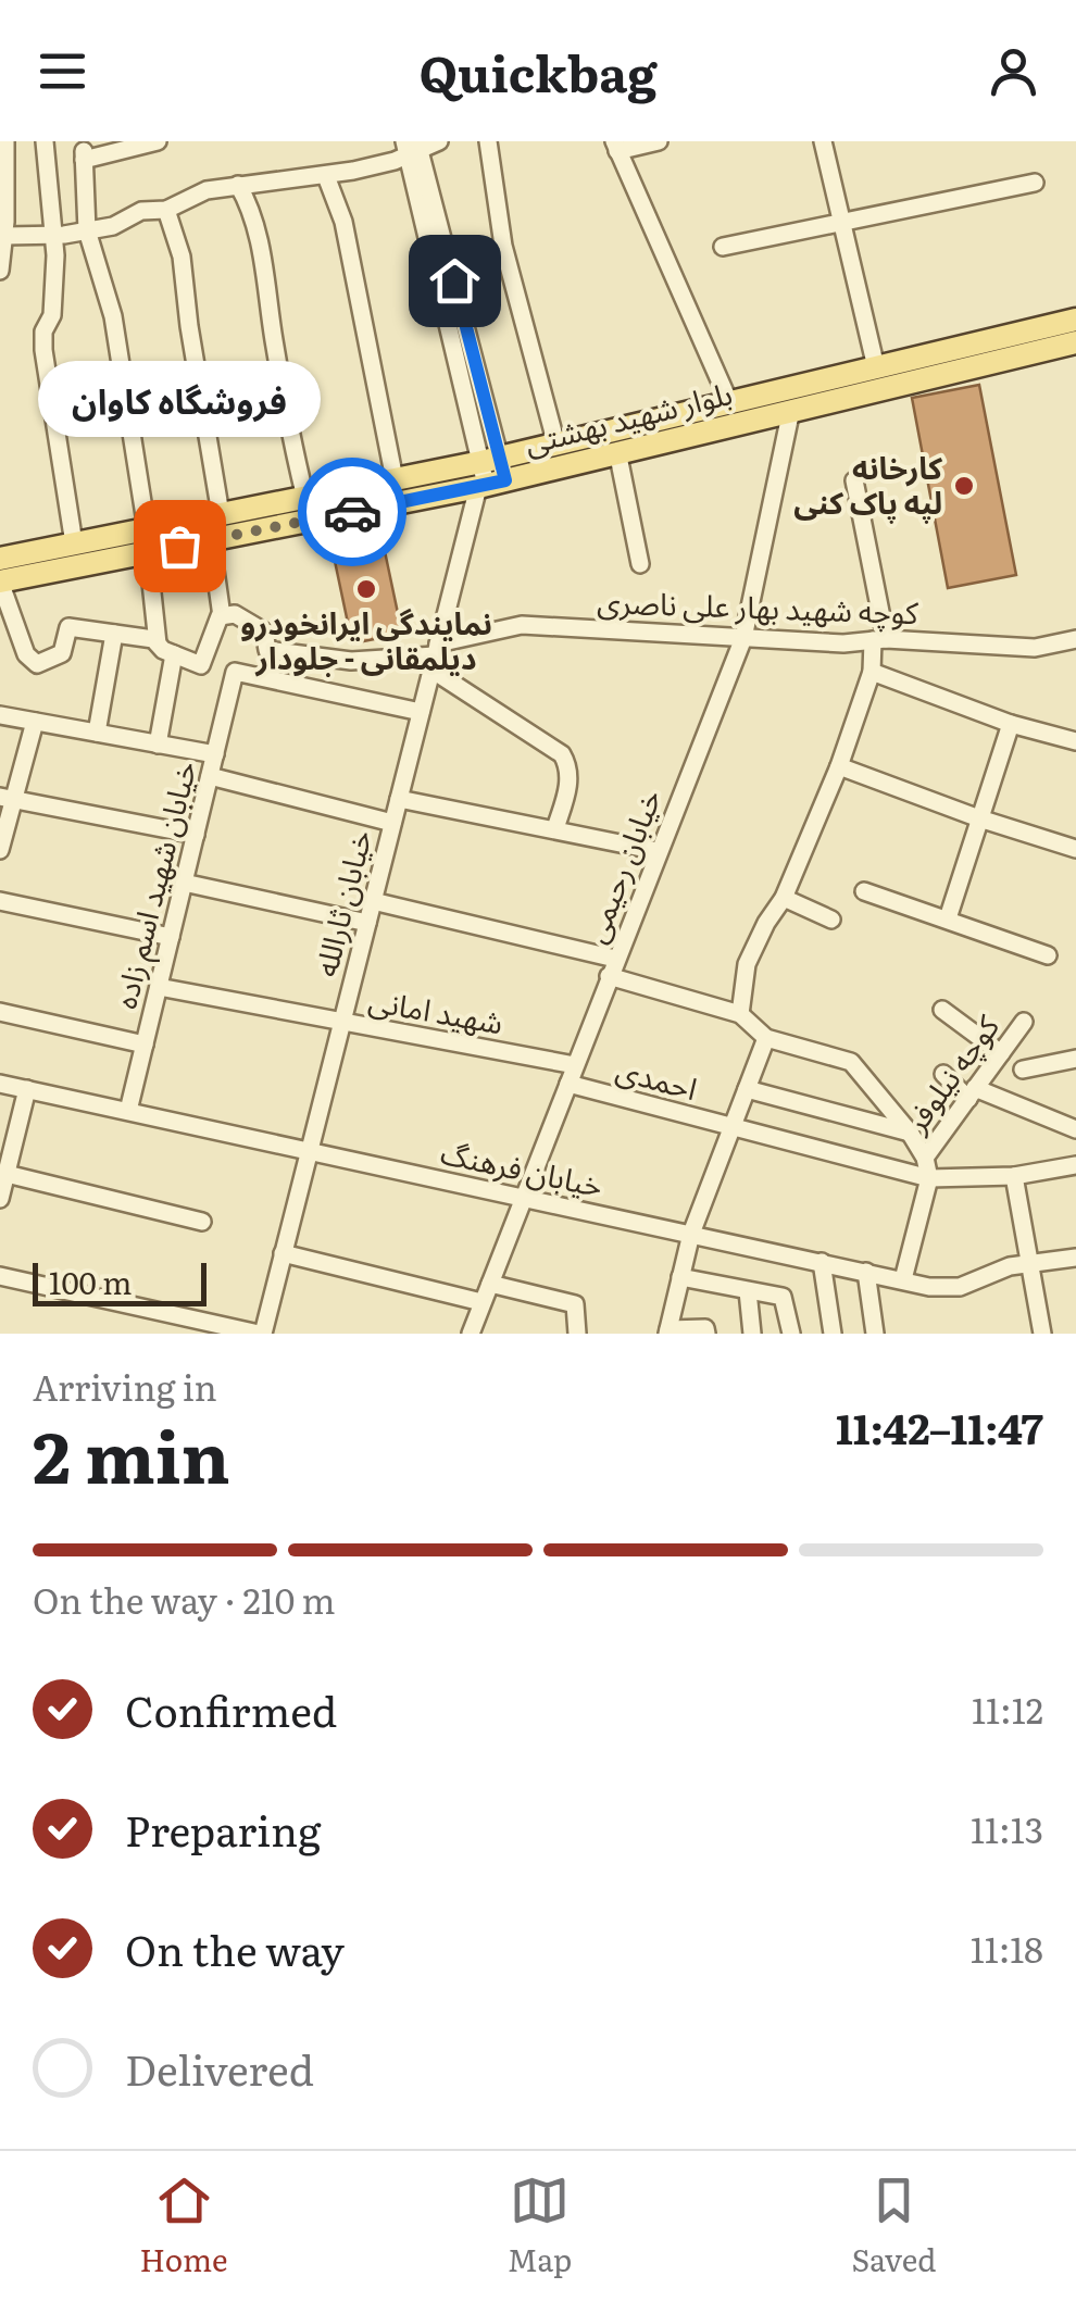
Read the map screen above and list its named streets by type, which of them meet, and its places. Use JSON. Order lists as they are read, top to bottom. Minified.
{"streets":{"main road":["بلوار شهید بهشتی"],"street":["کوچه شهید بهار علی ناصری","خیابان رحیمی","خیابان شهید اسم زاده","خیابان ثارالله","شهید امانی","کوچه نیلوفر","احمدی","خیابان فرهنگ"]},"crossings":[["بلوار شهید بهشتی","خیابان رحیمی"],["بلوار شهید بهشتی","خیابان ثارالله"],["کوچه شهید بهار علی ناصری","خیابان رحیمی"],["کوچه شهید بهار علی ناصری","خیابان ثارالله"],["خیابان رحیمی","شهید امانی"],["خیابان رحیمی","احمدی"],["خیابان رحیمی","خیابان فرهنگ"],["خیابان شهید اسم زاده","خیابان ثارالله"],["خیابان شهید اسم زاده","شهید امانی"],["خیابان شهید اسم زاده","خیابان فرهنگ"],["خیابان ثارالله","شهید امانی"],["خیابان ثارالله","خیابان فرهنگ"]],"places":["کارخانه لپه پاک کنی","فروشگاه کاوان","نمایندگی ایرانخودرو دیلمقانی - جلودار"],"scale_bar":"100 m","page":{"header":"Quickbag","bubble":"فروشگاه کاوان","scale":"100 m","heading":["2 min","Arriving in","11:42–11:47"],"bar":"On the way · 210 m","list":[["Confirmed","11:12"],["Preparing","11:13"],["On the way","11:18"],"Delivered"],"tabs":["Home","Map","Saved"]}}
